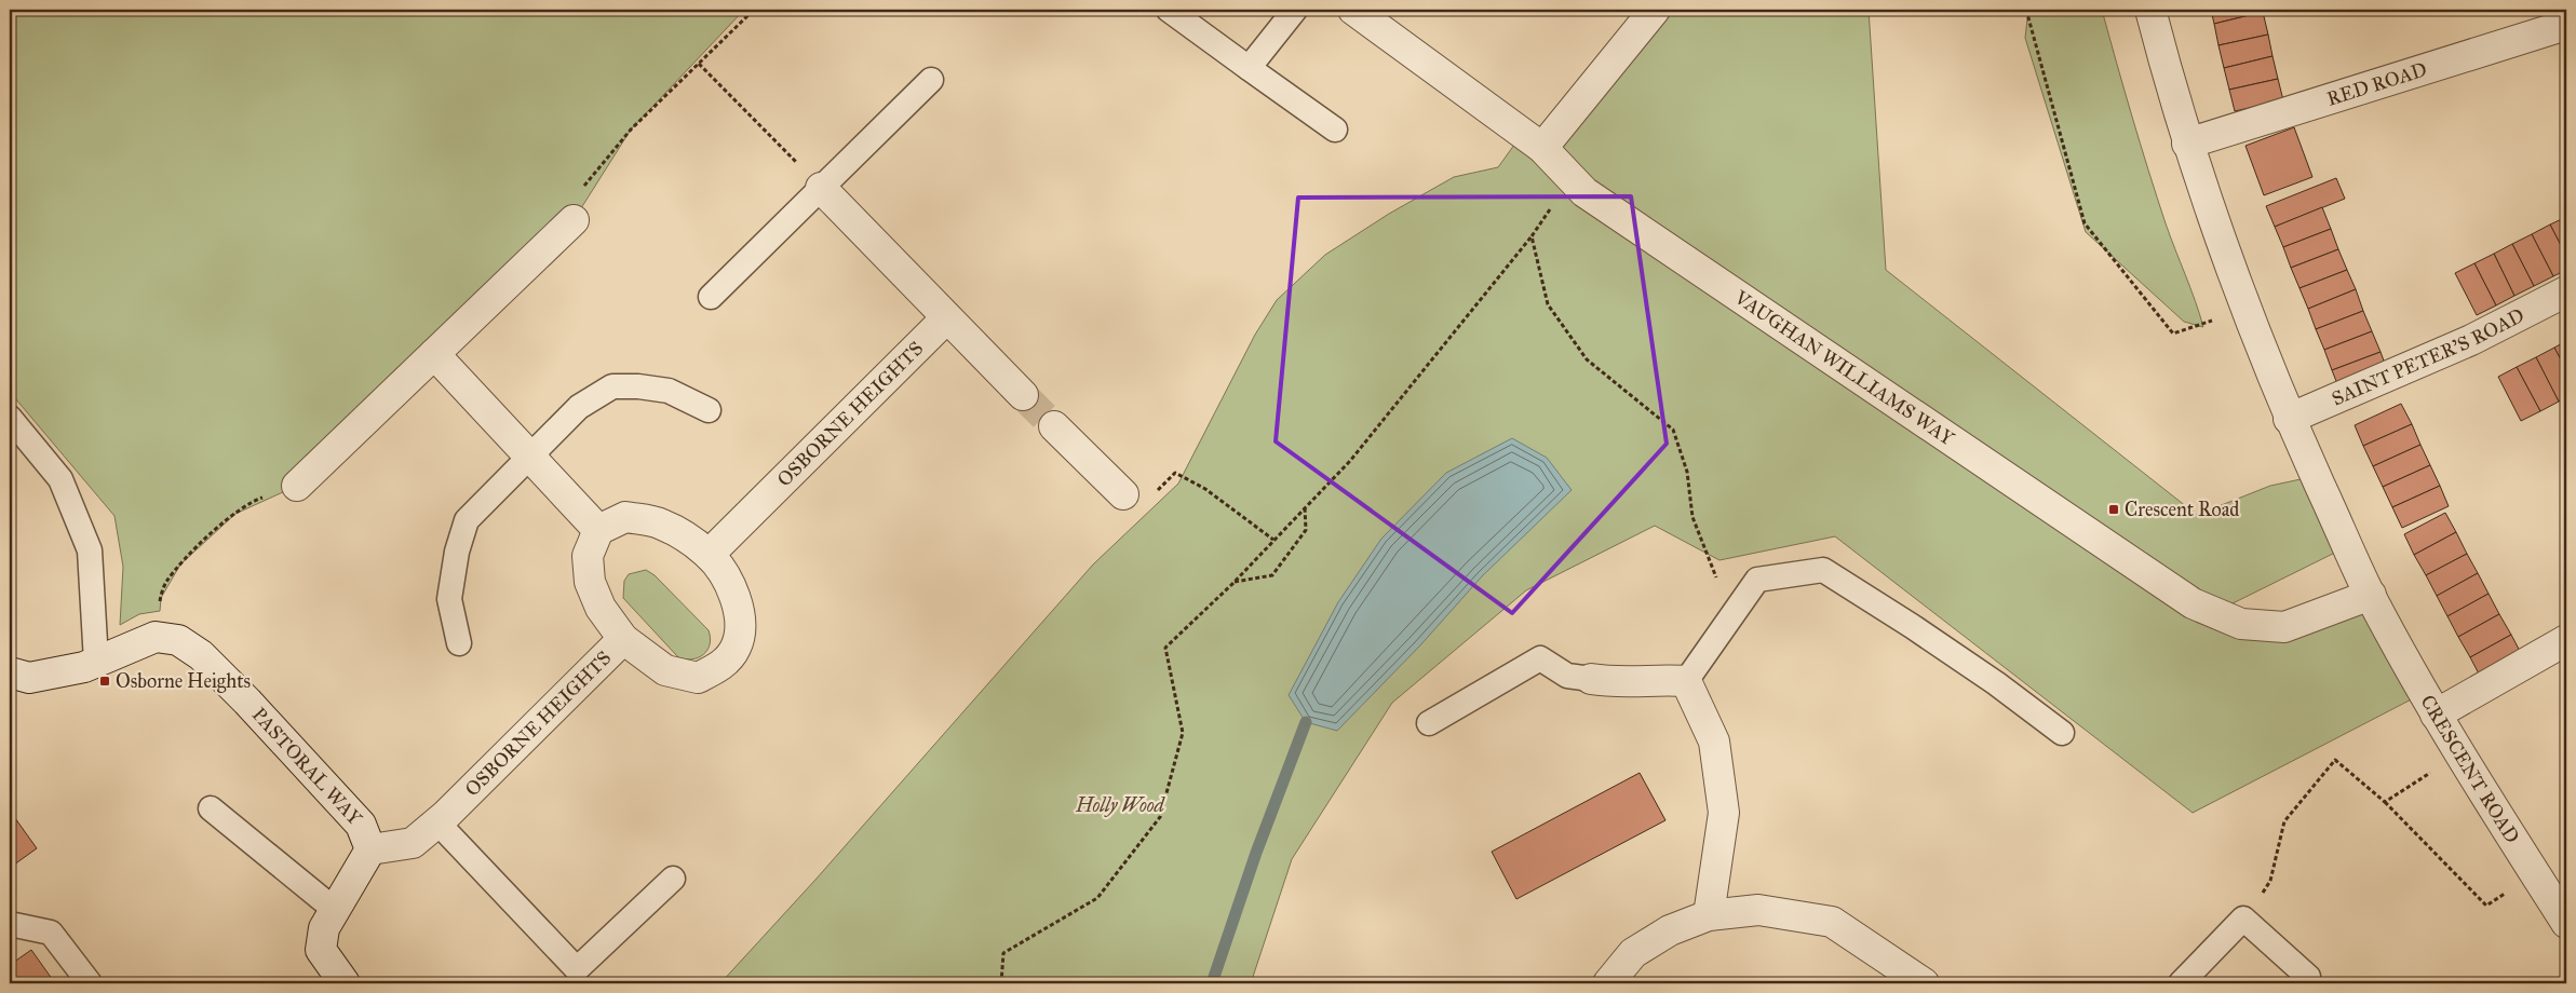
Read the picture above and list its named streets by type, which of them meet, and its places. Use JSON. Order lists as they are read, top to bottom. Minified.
{"streets":{"street":["RED ROAD","SAINT PETER'S ROAD","VAUGHAN WILLIAMS WAY","OSBORNE HEIGHTS","PASTORAL WAY","CRESCENT ROAD"]},"crossings":[["RED ROAD","CRESCENT ROAD"],["SAINT PETER'S ROAD","CRESCENT ROAD"],["VAUGHAN WILLIAMS WAY","CRESCENT ROAD"],["OSBORNE HEIGHTS","PASTORAL WAY"]],"parks":["Holly Wood"],"places":{"transit":["Crescent Road","Osborne Heights"]}}
